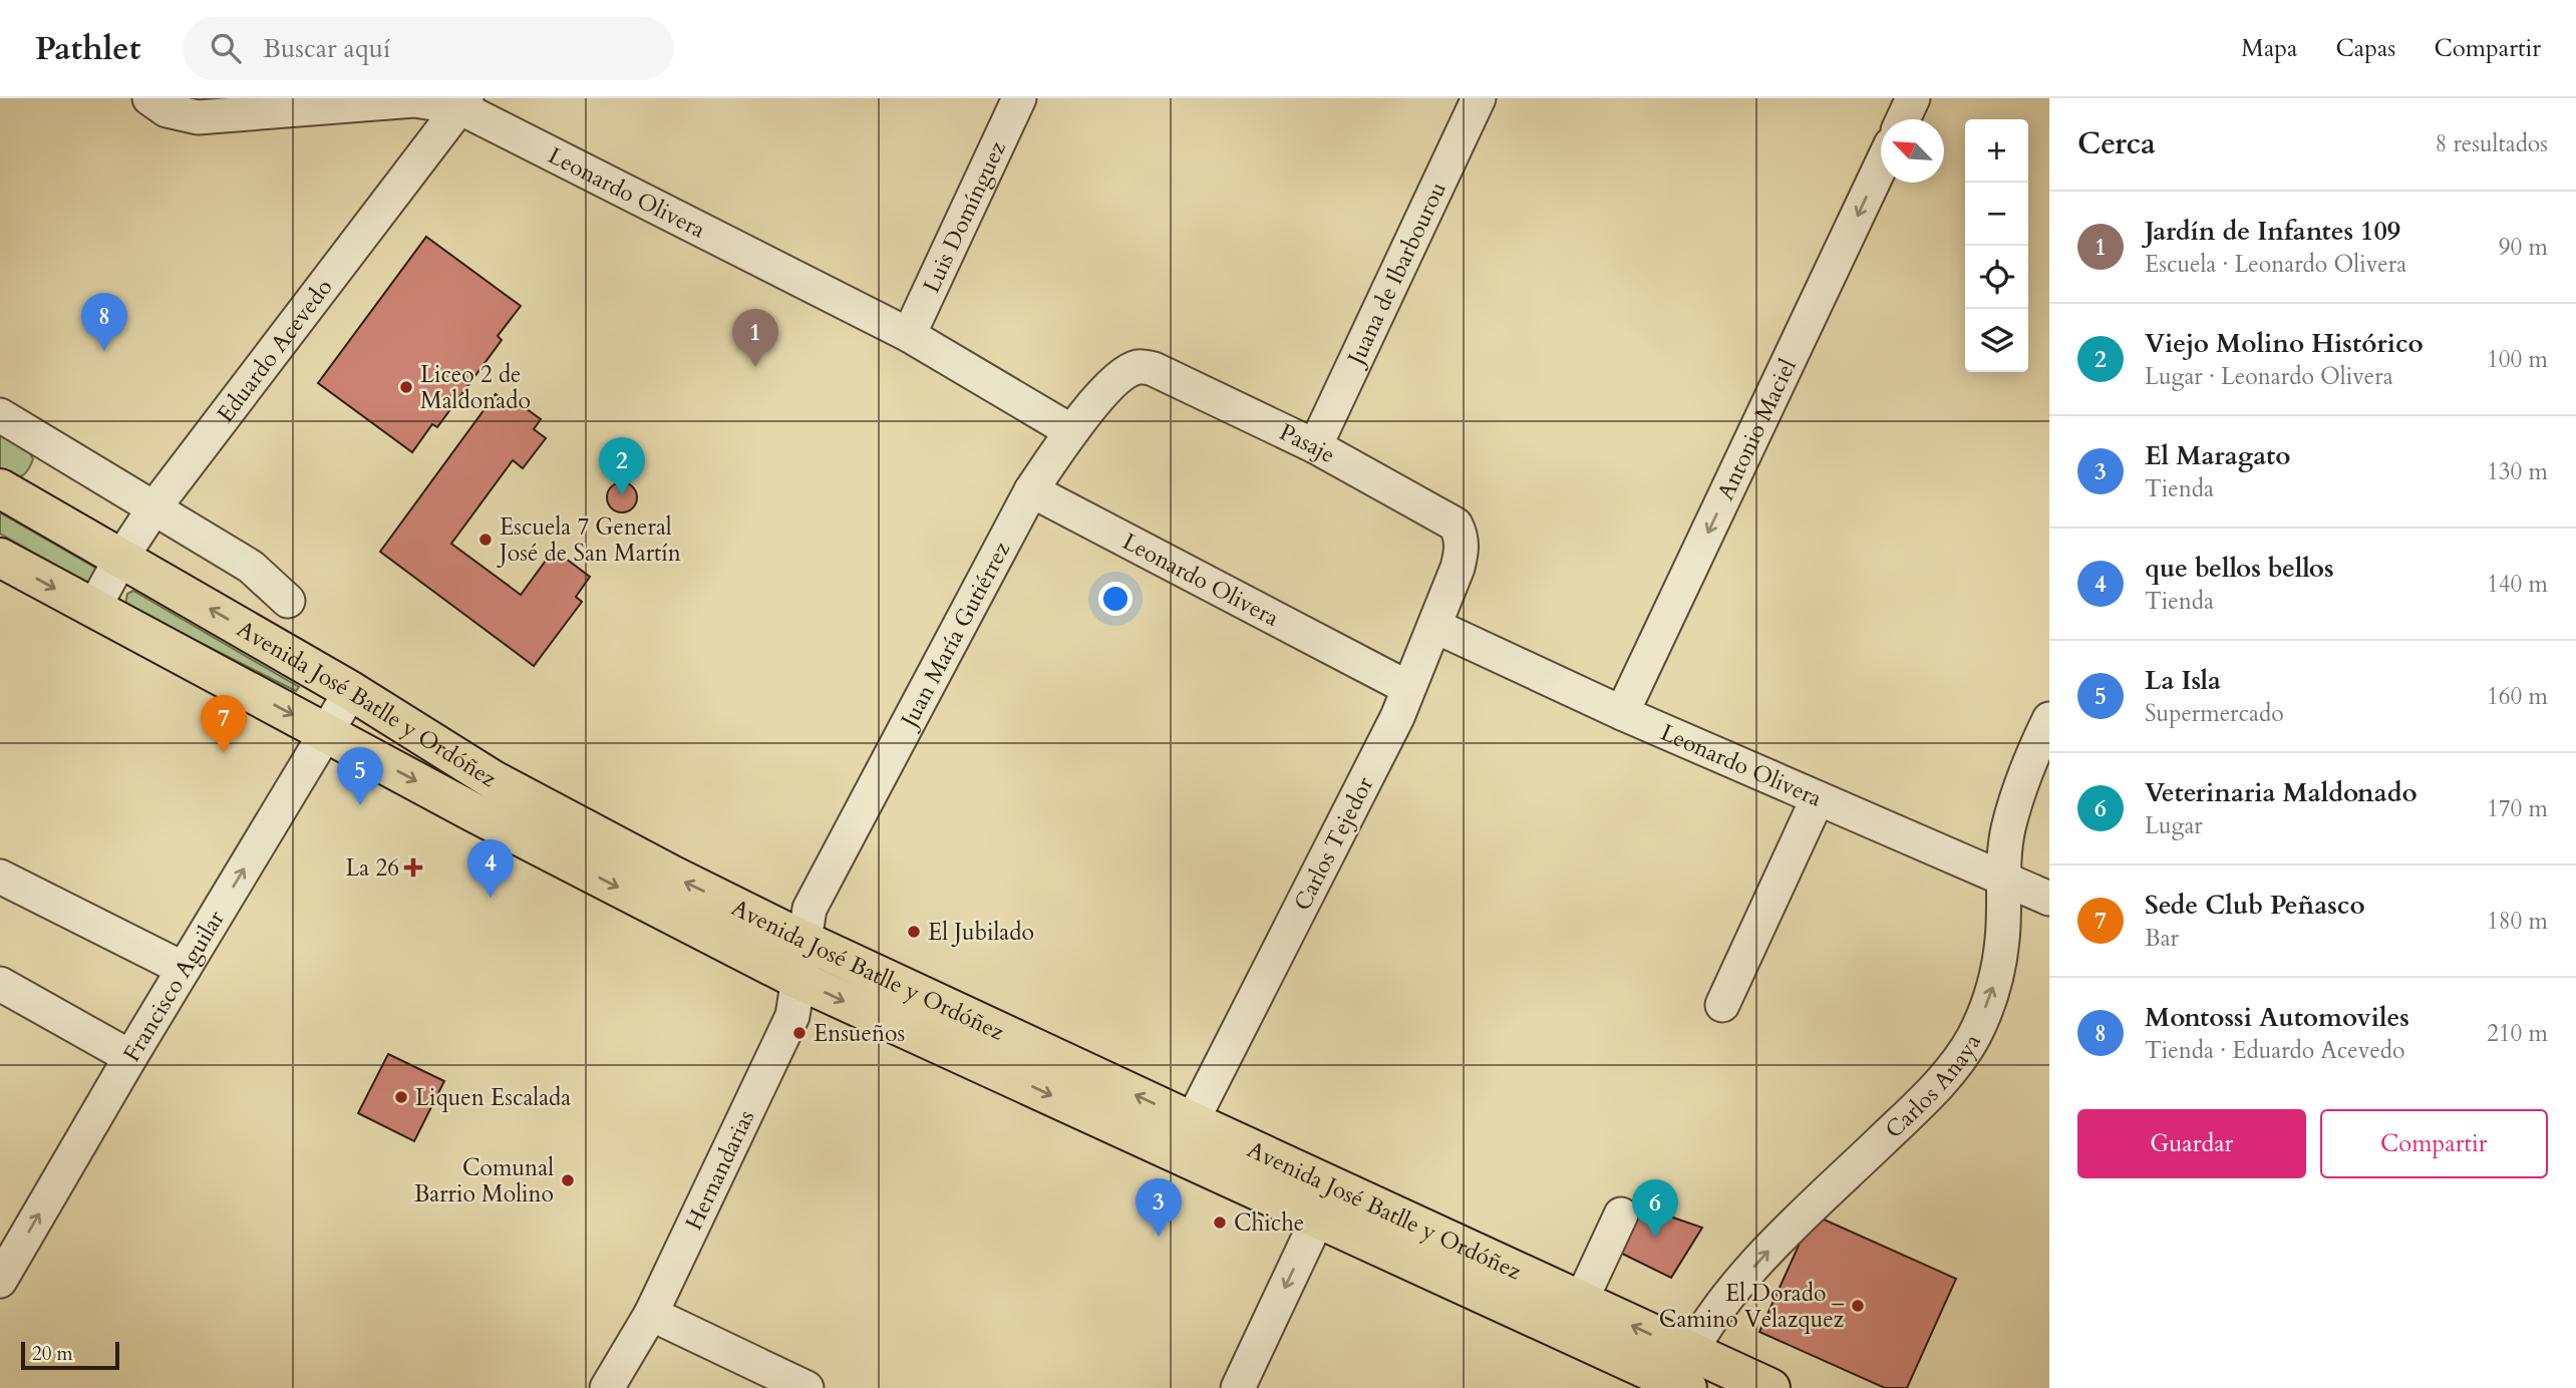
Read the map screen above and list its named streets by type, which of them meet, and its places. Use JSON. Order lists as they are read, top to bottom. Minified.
{"streets":{"main road":["Avenida José Batlle y Ordóñez"],"street":["Leonardo Olivera","Luis Domínguez","Juana de Ibarbourou","Eduardo Acevedo","Antonio Maciel","Pasaje","Juan María Gutiérrez","Carlos Tejedor","Francisco Aguilar","Carlos Anaya","Hernandarias"]},"crossings":[["Leonardo Olivera","Luis Domínguez"],["Leonardo Olivera","Eduardo Acevedo"],["Leonardo Olivera","Antonio Maciel"],["Leonardo Olivera","Juan María Gutiérrez"],["Leonardo Olivera","Carlos Tejedor"],["Leonardo Olivera","Carlos Anaya"],["Juana de Ibarbourou","Pasaje"],["Eduardo Acevedo","Avenida José Batlle y Ordóñez"],["Pasaje","Juan María Gutiérrez"],["Pasaje","Carlos Tejedor"],["Juan María Gutiérrez","Avenida José Batlle y Ordóñez"],["Juan María Gutiérrez","Hernandarias"],["Avenida José Batlle y Ordóñez","Carlos Tejedor"],["Avenida José Batlle y Ordóñez","Francisco Aguilar"],["Avenida José Batlle y Ordóñez","Carlos Anaya"],["Avenida José Batlle y Ordóñez","Hernandarias"]],"one_way":["Antonio Maciel","Francisco Aguilar"],"places":{"other":["Liceo 2 de Maldonado","Escuela 7 General José de San Martín","El Jubilado","Ensueños","Liquen Escalada","Comunal Barrio Molino","Chiche","El Dorado _ Camino Velazquez"],"health":["La 26"]},"scale_bar":"20 m","north":"top left","page":{"header":"Pathlet","search":"Buscar aquí","nav":["Mapa","Capas","Compartir"],"heading":["Cerca","8 resultados"],"map_buttons":["+","−"],"list":[{"mark":"1","name":"Jardín de Infantes 109","note":"Escuela · Leonardo Olivera","value":"90 m"},{"mark":"2","name":"Viejo Molino Histórico","note":"Lugar · Leonardo Olivera","value":"100 m"},{"mark":"3","name":"El Maragato","note":"Tienda","value":"130 m"},{"mark":"4","name":"que bellos bellos","note":"Tienda","value":"140 m"},{"mark":"5","name":"La Isla","note":"Supermercado","value":"160 m"},{"mark":"6","name":"Veterinaria Maldonado","note":"Lugar","value":"170 m"},{"mark":"7","name":"Sede Club Peñasco","note":"Bar","value":"180 m"},{"mark":"8","name":"Montossi Automoviles","note":"Tienda · Eduardo Acevedo","value":"210 m"}],"pins":["8","1","2","7","5","4","3","6"],"buttons":["Guardar","Compartir"],"scale":"20 m"}}
